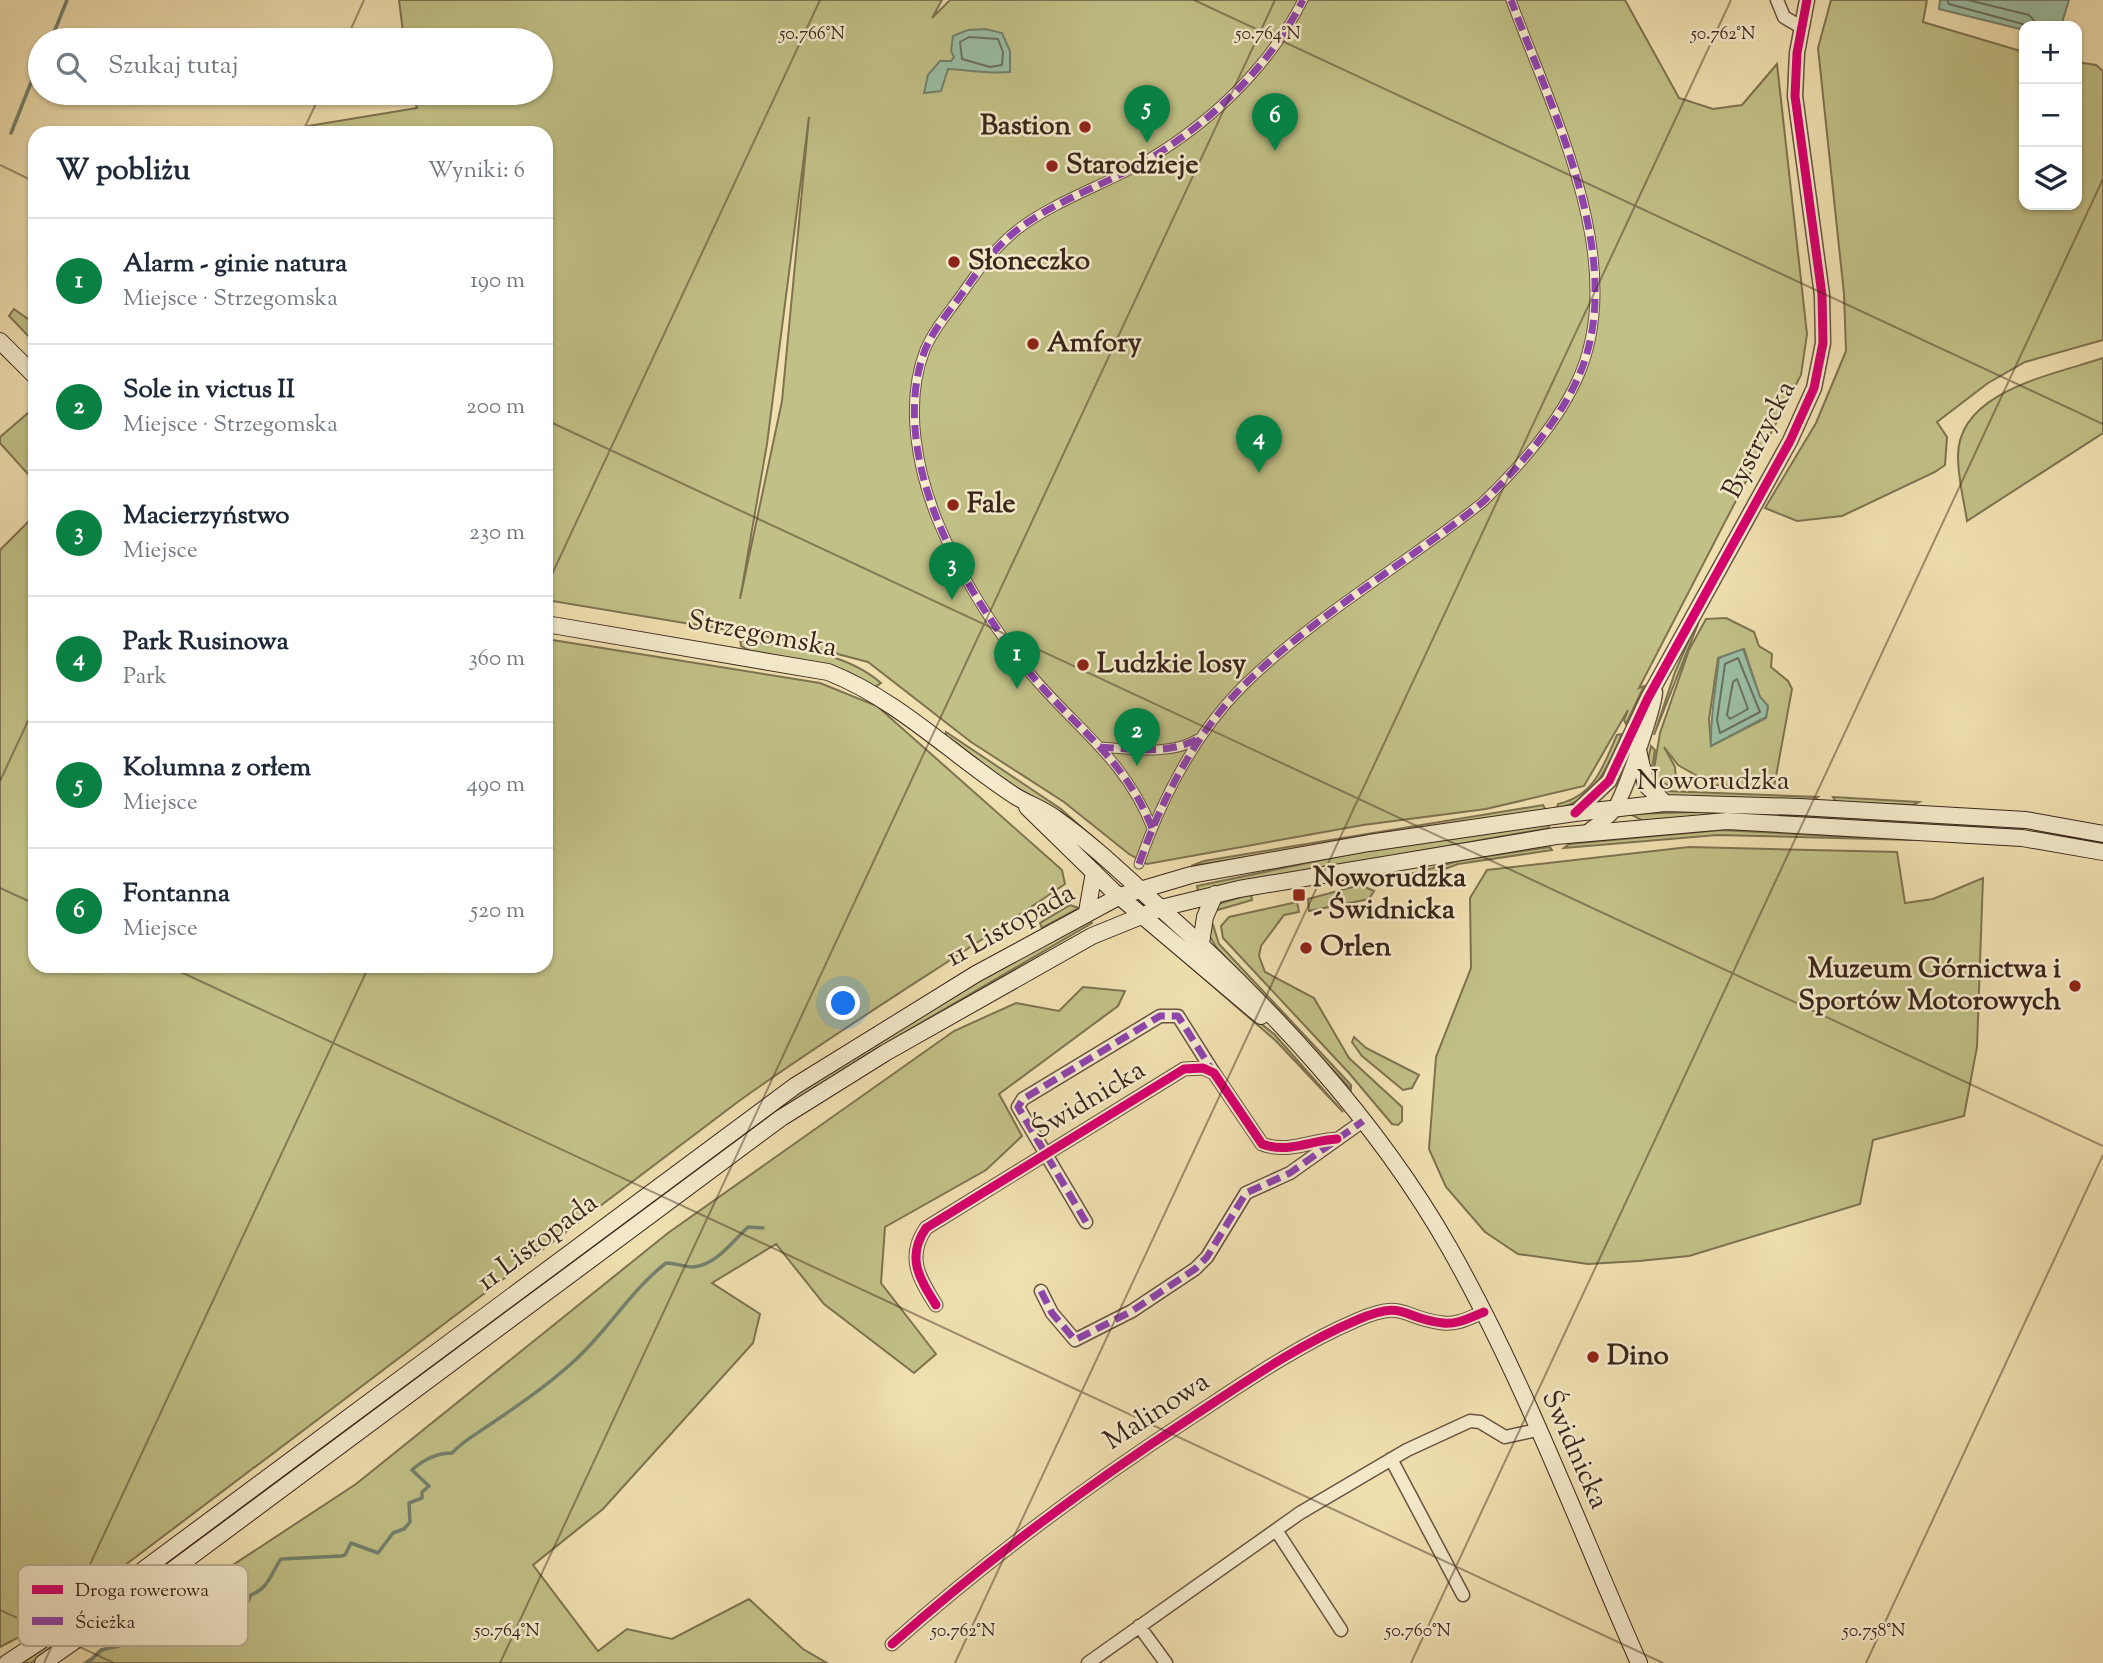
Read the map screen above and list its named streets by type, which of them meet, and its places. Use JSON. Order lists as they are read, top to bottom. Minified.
{"streets":{"main road":["Strzegomska","Noworudzka","11 Listopada","Świdnicka"],"street":["Bystrzycka","Malinowa"]},"crossings":[["Bystrzycka","Noworudzka"],["Strzegomska","Noworudzka"],["Strzegomska","11 Listopada"],["Strzegomska","Świdnicka"],["Noworudzka","11 Listopada"],["Noworudzka","Świdnicka"],["11 Listopada","Świdnicka"],["Świdnicka","Malinowa"]],"places":{"other":["Bastion","Starodzieje","Słoneczko","Amfory","Fale","Ludzkie losy","Orlen","Muzeum Górnictwa i Sportów Motorowych","Dino"],"transit":["Noworudzka - Świdnicka"]},"legend":["Droga rowerowa","Ścieżka"],"page":{"map_buttons":["+","−"],"search":"Szukaj tutaj","pins":["5","6","4","3","1","2"],"heading":["W pobliżu","Wyniki: 6"],"list":[{"mark":"1","name":"Alarm - ginie natura","note":"Miejsce · Strzegomska","value":"190 m"},{"mark":"2","name":"Sole in victus II","note":"Miejsce · Strzegomska","value":"200 m"},{"mark":"3","name":"Macierzyństwo","note":"Miejsce","value":"230 m"},{"mark":"4","name":"Park Rusinowa","note":"Park","value":"360 m"},{"mark":"5","name":"Kolumna z orłem","note":"Miejsce","value":"490 m"},{"mark":"6","name":"Fontanna","note":"Miejsce","value":"520 m"}]},"coordinates":["50.766°N","50.764°N","50.762°N","50.760°N","50.758°N"]}
